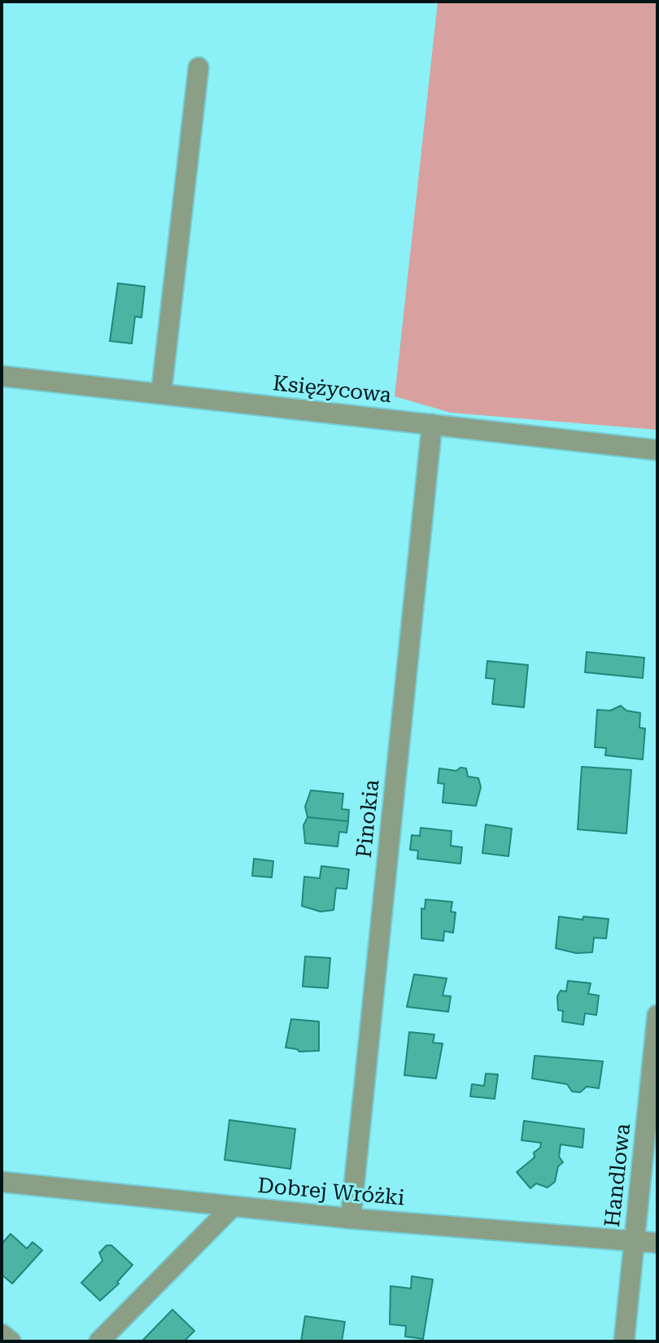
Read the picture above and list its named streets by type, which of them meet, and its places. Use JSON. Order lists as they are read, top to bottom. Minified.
{"streets":{"street":["Księżycowa","Pinokia","Handlowa","Dobrej Wróżki"]},"crossings":[["Księżycowa","Pinokia"],["Pinokia","Dobrej Wróżki"],["Handlowa","Dobrej Wróżki"]]}
